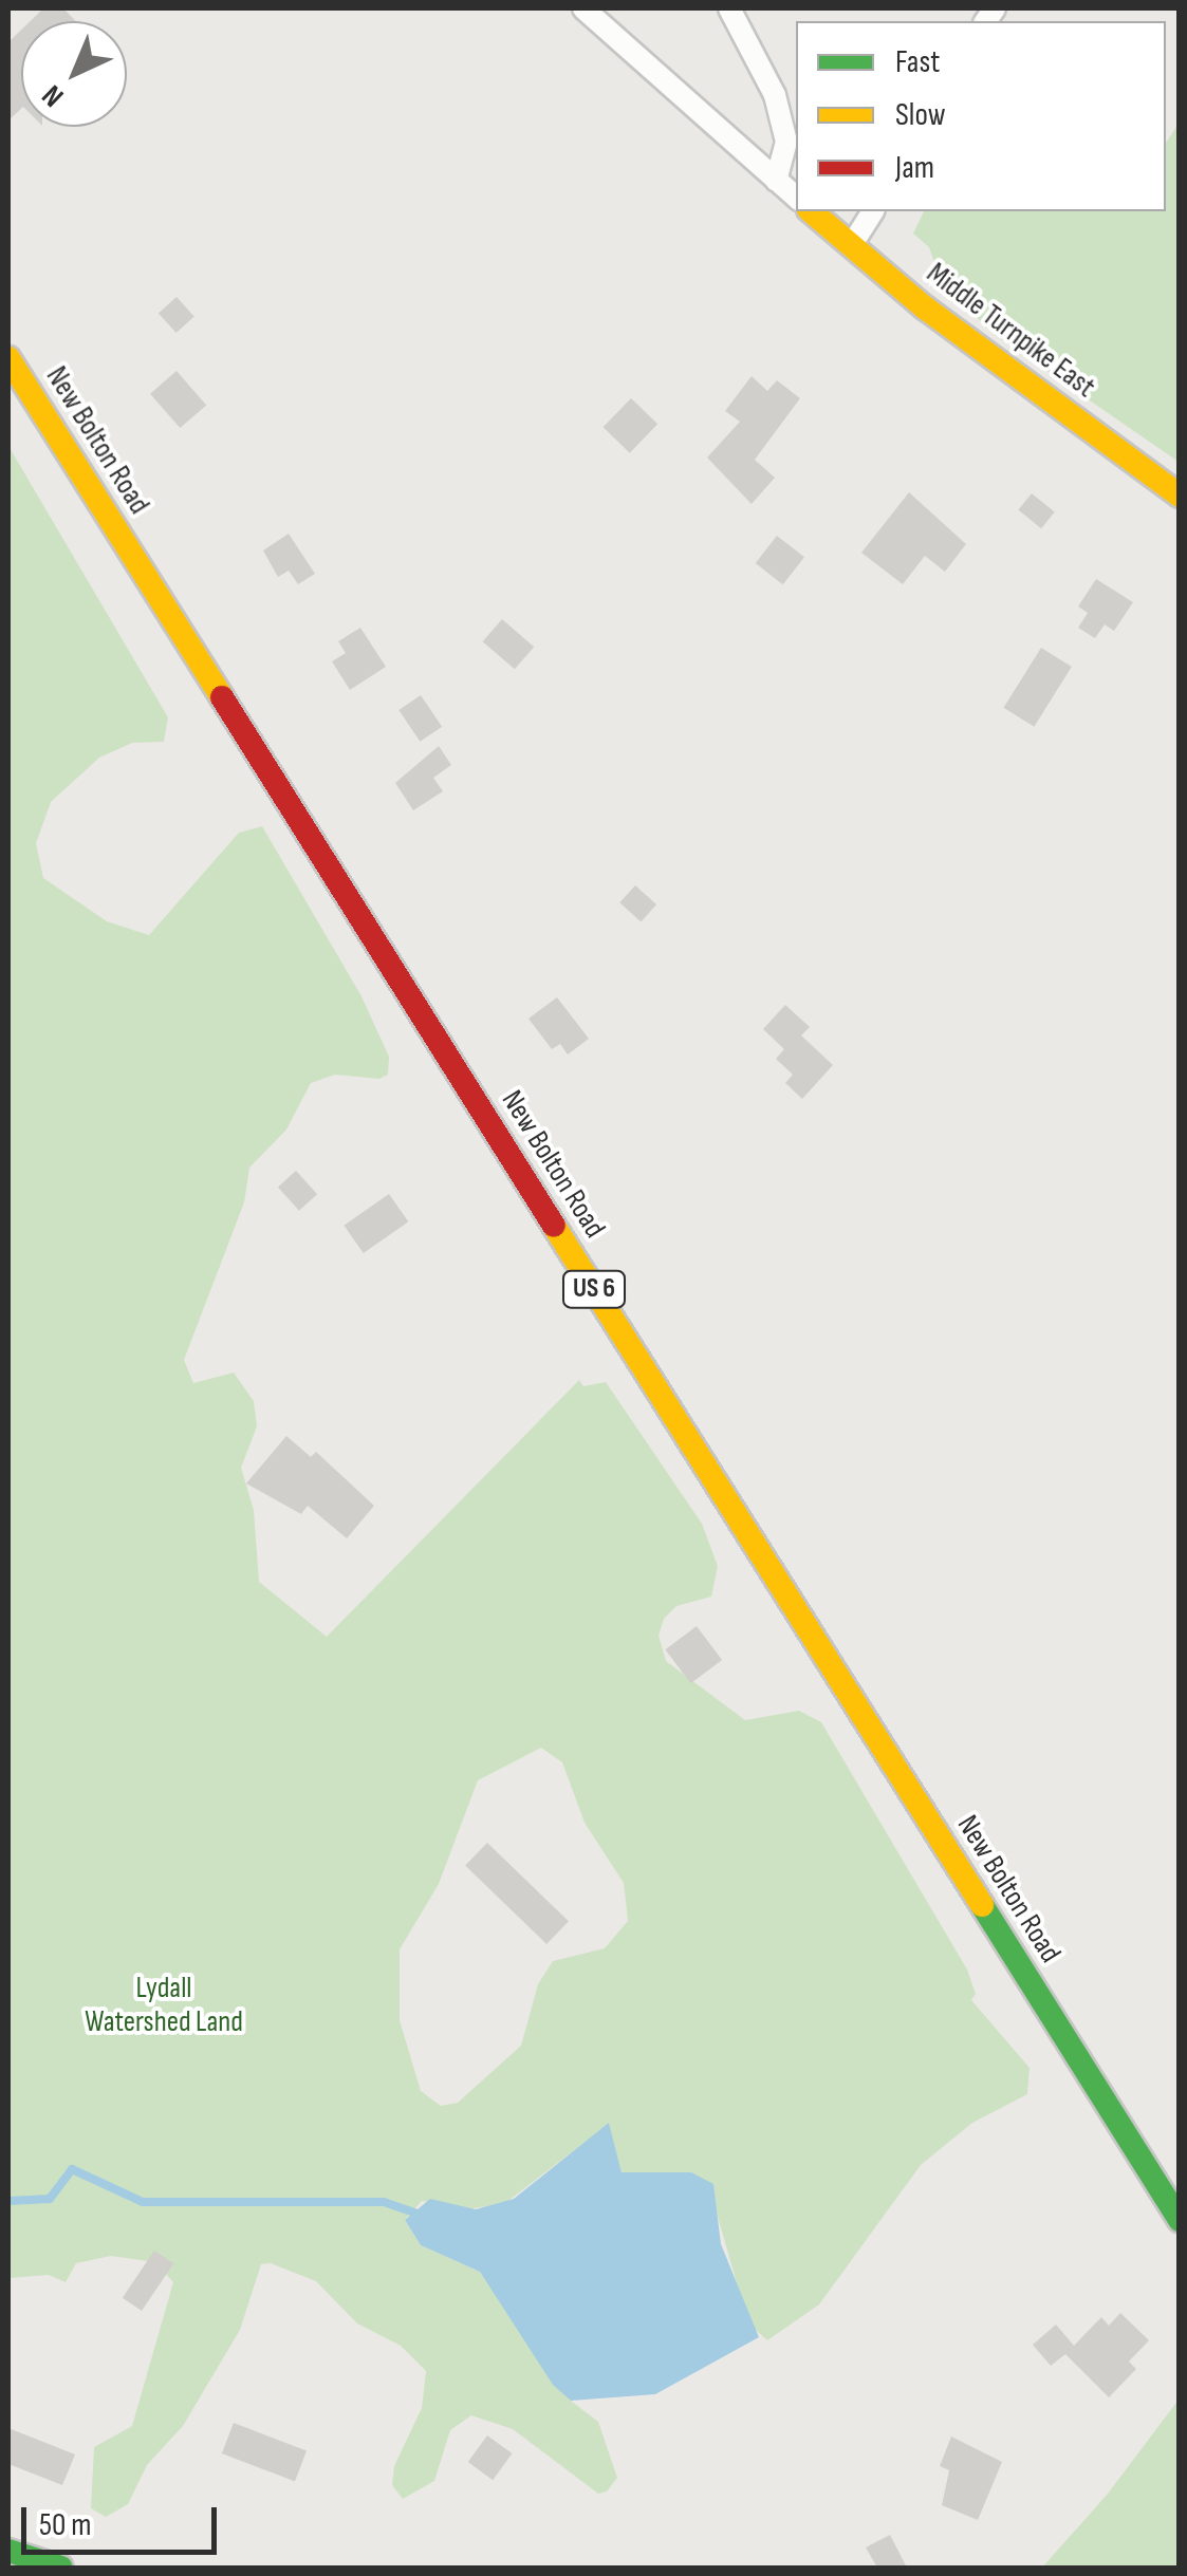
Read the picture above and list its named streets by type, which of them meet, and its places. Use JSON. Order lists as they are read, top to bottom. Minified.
{"streets":{"main road":["Middle Turnpike East","New Bolton Road","US 6"]},"parks":["Lydall Watershed Land"],"legend":["Fast","Slow","Jam"],"scale_bar":"50 m","north":"bottom left"}
